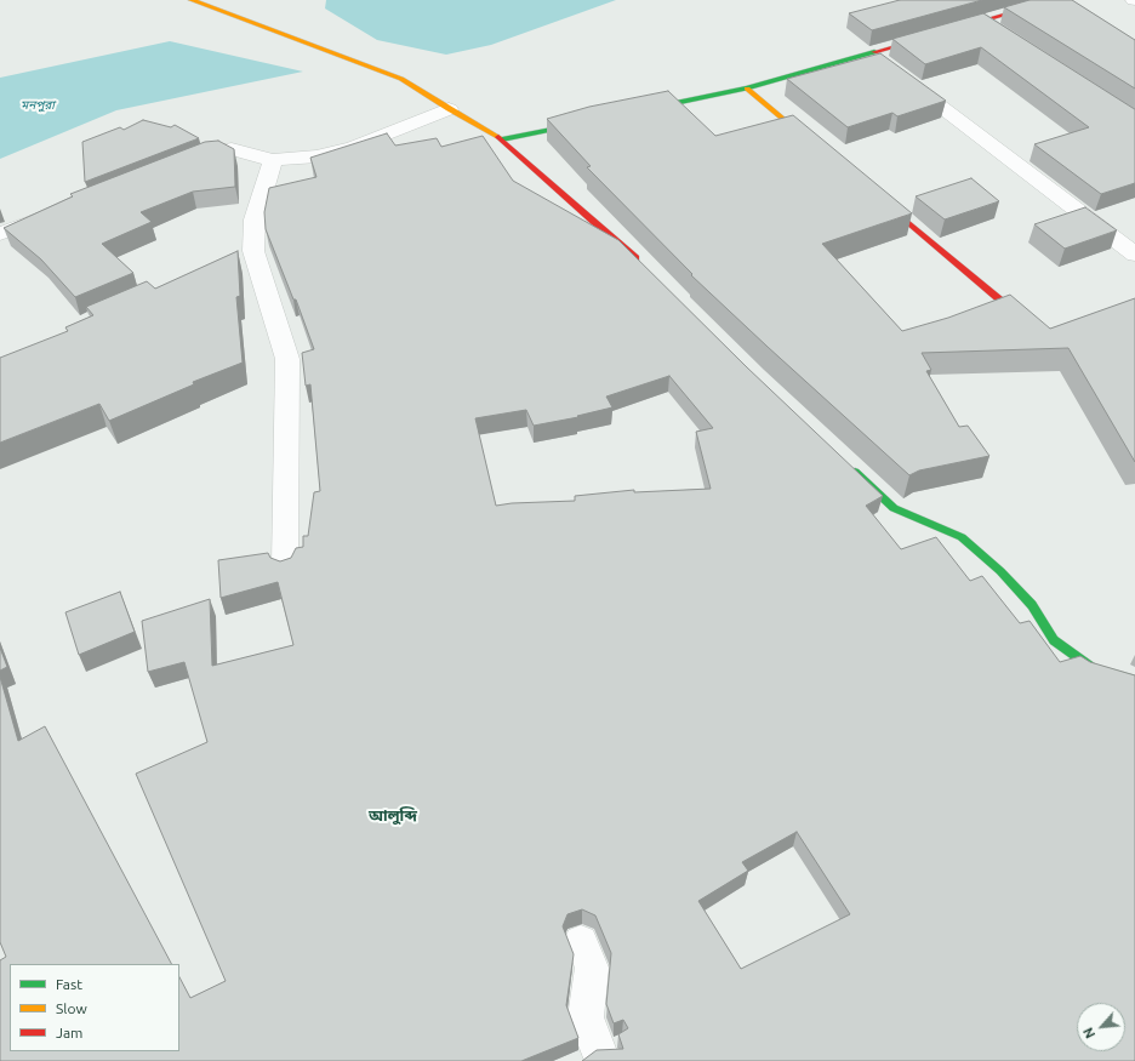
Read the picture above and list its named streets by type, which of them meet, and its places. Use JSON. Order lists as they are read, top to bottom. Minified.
{"districts":["আলুব্দি"],"water":["মনপুরা"],"legend":["Fast","Slow","Jam"],"north":"bottom left"}
